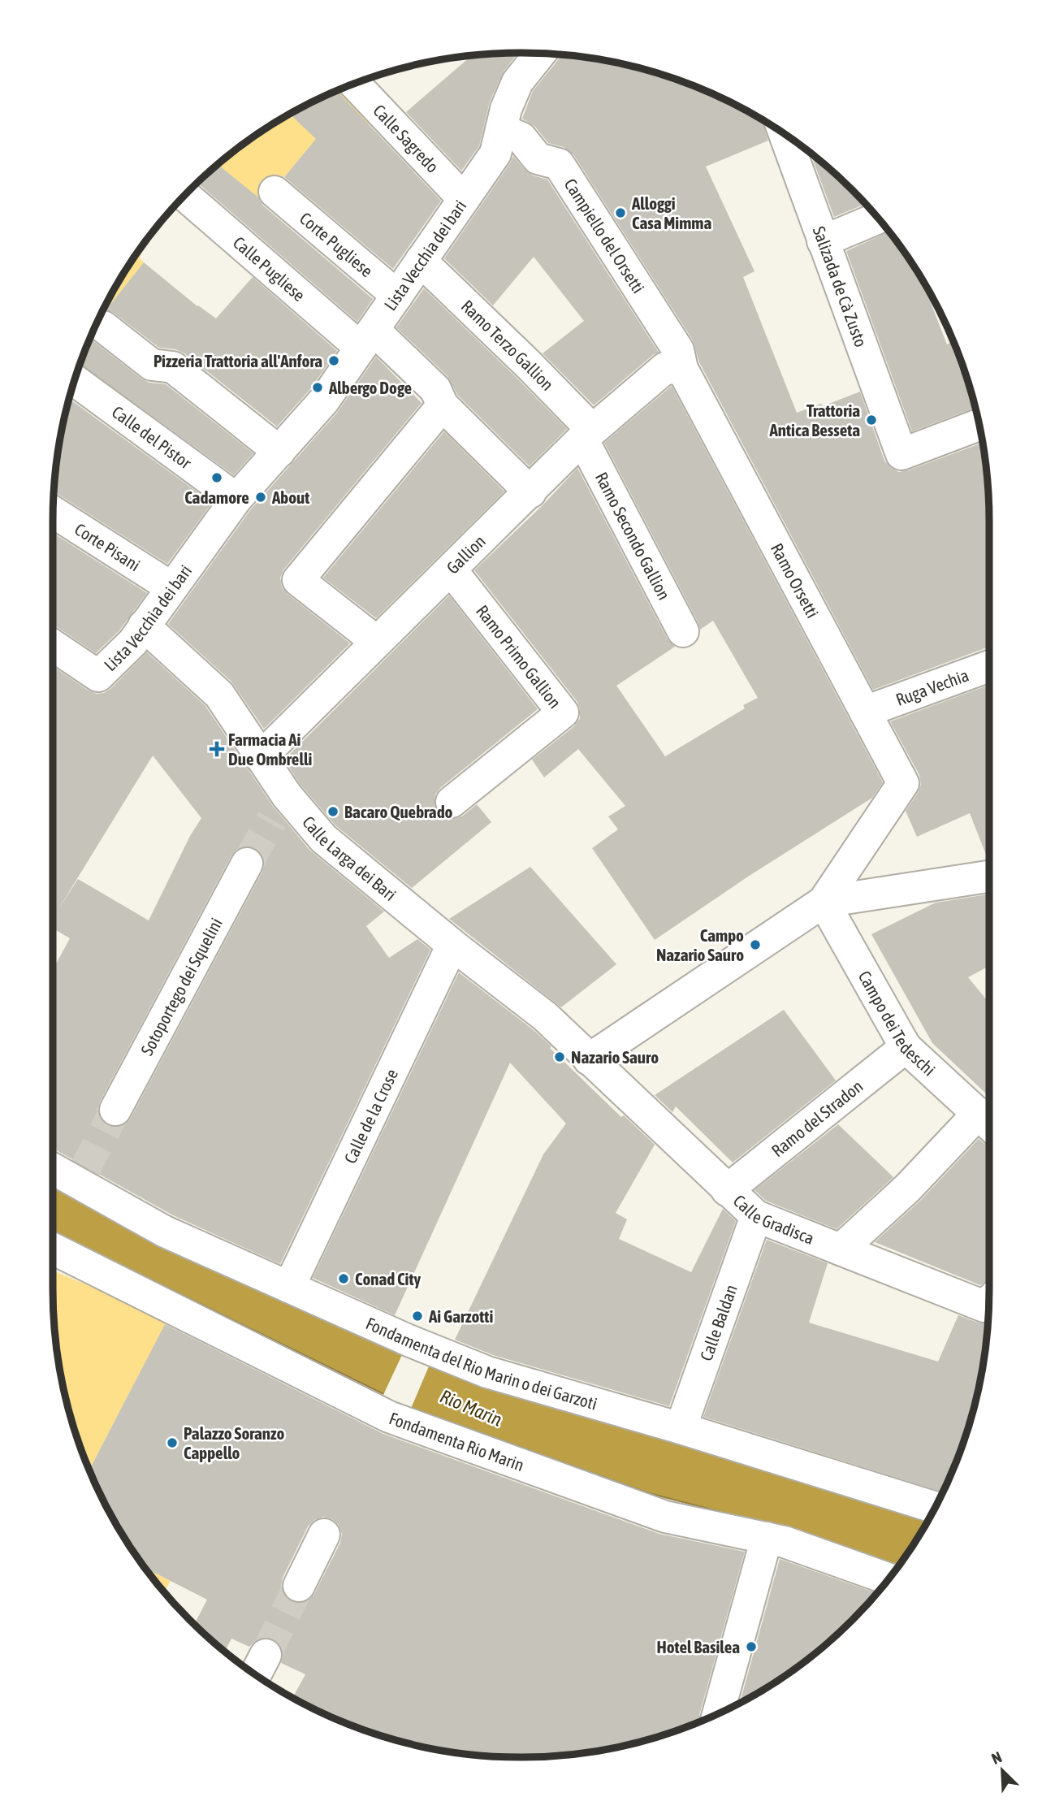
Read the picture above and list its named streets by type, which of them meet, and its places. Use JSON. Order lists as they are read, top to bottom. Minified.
{"streets":{"street":["Calle Sagredo","Campiello del Orsetti","Corte Pugliese","Lista Vecchia dei bari","Calle Pugliese","Salizada de Cà Zusto","Ramo Terzo Gallion","Calle del Pistor","Ramo Secondo Gallion","Corte Pisani","Gallion","Ramo Orsetti","Ramo Primo Gallion","Ruga Vechia","Calle Larga dei Bari","Sotoportego dei Squelini","Campo dei Tedeschi","Calle de la Crose","Ramo del Stradon","Calle Gradisca","Calle Baldan","Fondamenta del Rio Marin o dei Garzoti","Fondamenta Rio Marin"]},"crossings":[["Calle Sagredo","Lista Vecchia dei bari"],["Campiello del Orsetti","Lista Vecchia dei bari"],["Campiello del Orsetti","Gallion"],["Campiello del Orsetti","Ramo Orsetti"],["Corte Pugliese","Lista Vecchia dei bari"],["Lista Vecchia dei bari","Calle Pugliese"],["Lista Vecchia dei bari","Ramo Terzo Gallion"],["Lista Vecchia dei bari","Calle del Pistor"],["Lista Vecchia dei bari","Corte Pisani"],["Lista Vecchia dei bari","Calle Larga dei Bari"],["Calle Pugliese","Gallion"],["Ramo Terzo Gallion","Ramo Secondo Gallion"],["Ramo Terzo Gallion","Gallion"],["Ramo Secondo Gallion","Gallion"],["Gallion","Ramo Orsetti"],["Gallion","Ramo Primo Gallion"],["Gallion","Calle Larga dei Bari"],["Ramo Orsetti","Ruga Vechia"],["Ramo Orsetti","Campo dei Tedeschi"],["Calle Larga dei Bari","Calle de la Crose"],["Calle Larga dei Bari","Calle Gradisca"],["Campo dei Tedeschi","Ramo del Stradon"],["Calle de la Crose","Fondamenta del Rio Marin o dei Garzoti"],["Ramo del Stradon","Calle Gradisca"],["Calle Gradisca","Calle Baldan"],["Calle Baldan","Fondamenta del Rio Marin o dei Garzoti"]],"water":["Rio Marin"],"places":{"other":["Alloggi Casa Mimma","Pizzeria Trattoria all'Anfora","Albergo Doge","Trattoria Antica Besseta","Cadamore","About","Bacaro Quebrado","Campo Nazario Sauro","Nazario Sauro","Conad City","Ai Garzotti","Palazzo Soranzo Cappello","Hotel Basilea"],"health":["Farmacia Ai Due Ombrelli"]},"north":"top left"}
